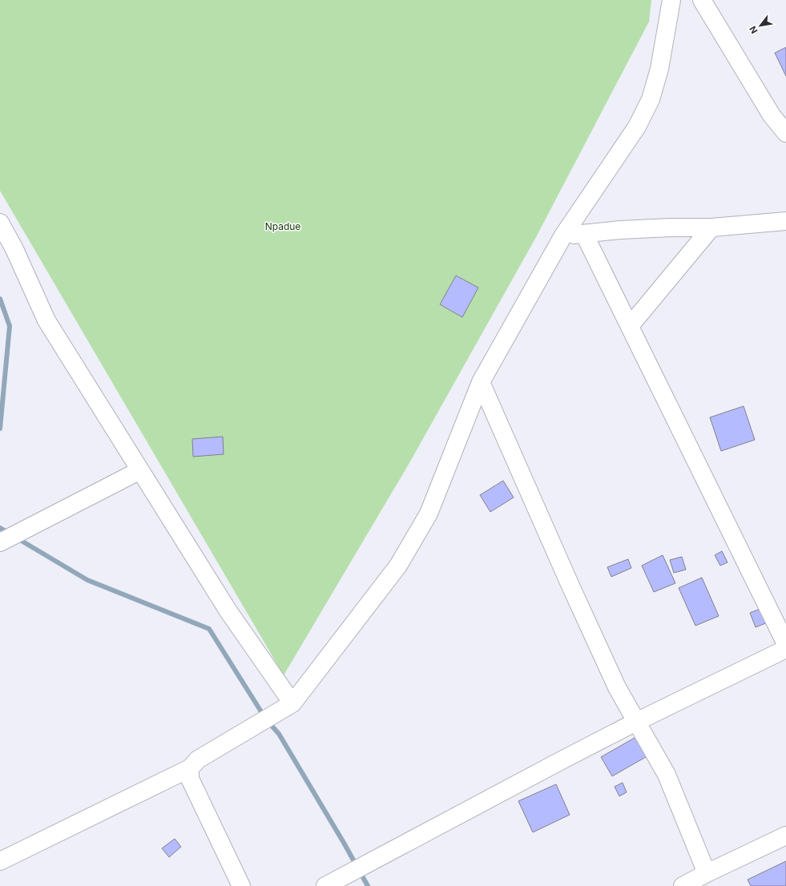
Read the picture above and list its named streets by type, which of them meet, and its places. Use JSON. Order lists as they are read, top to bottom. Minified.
{"parks":["Npadue"],"north":"bottom left"}
